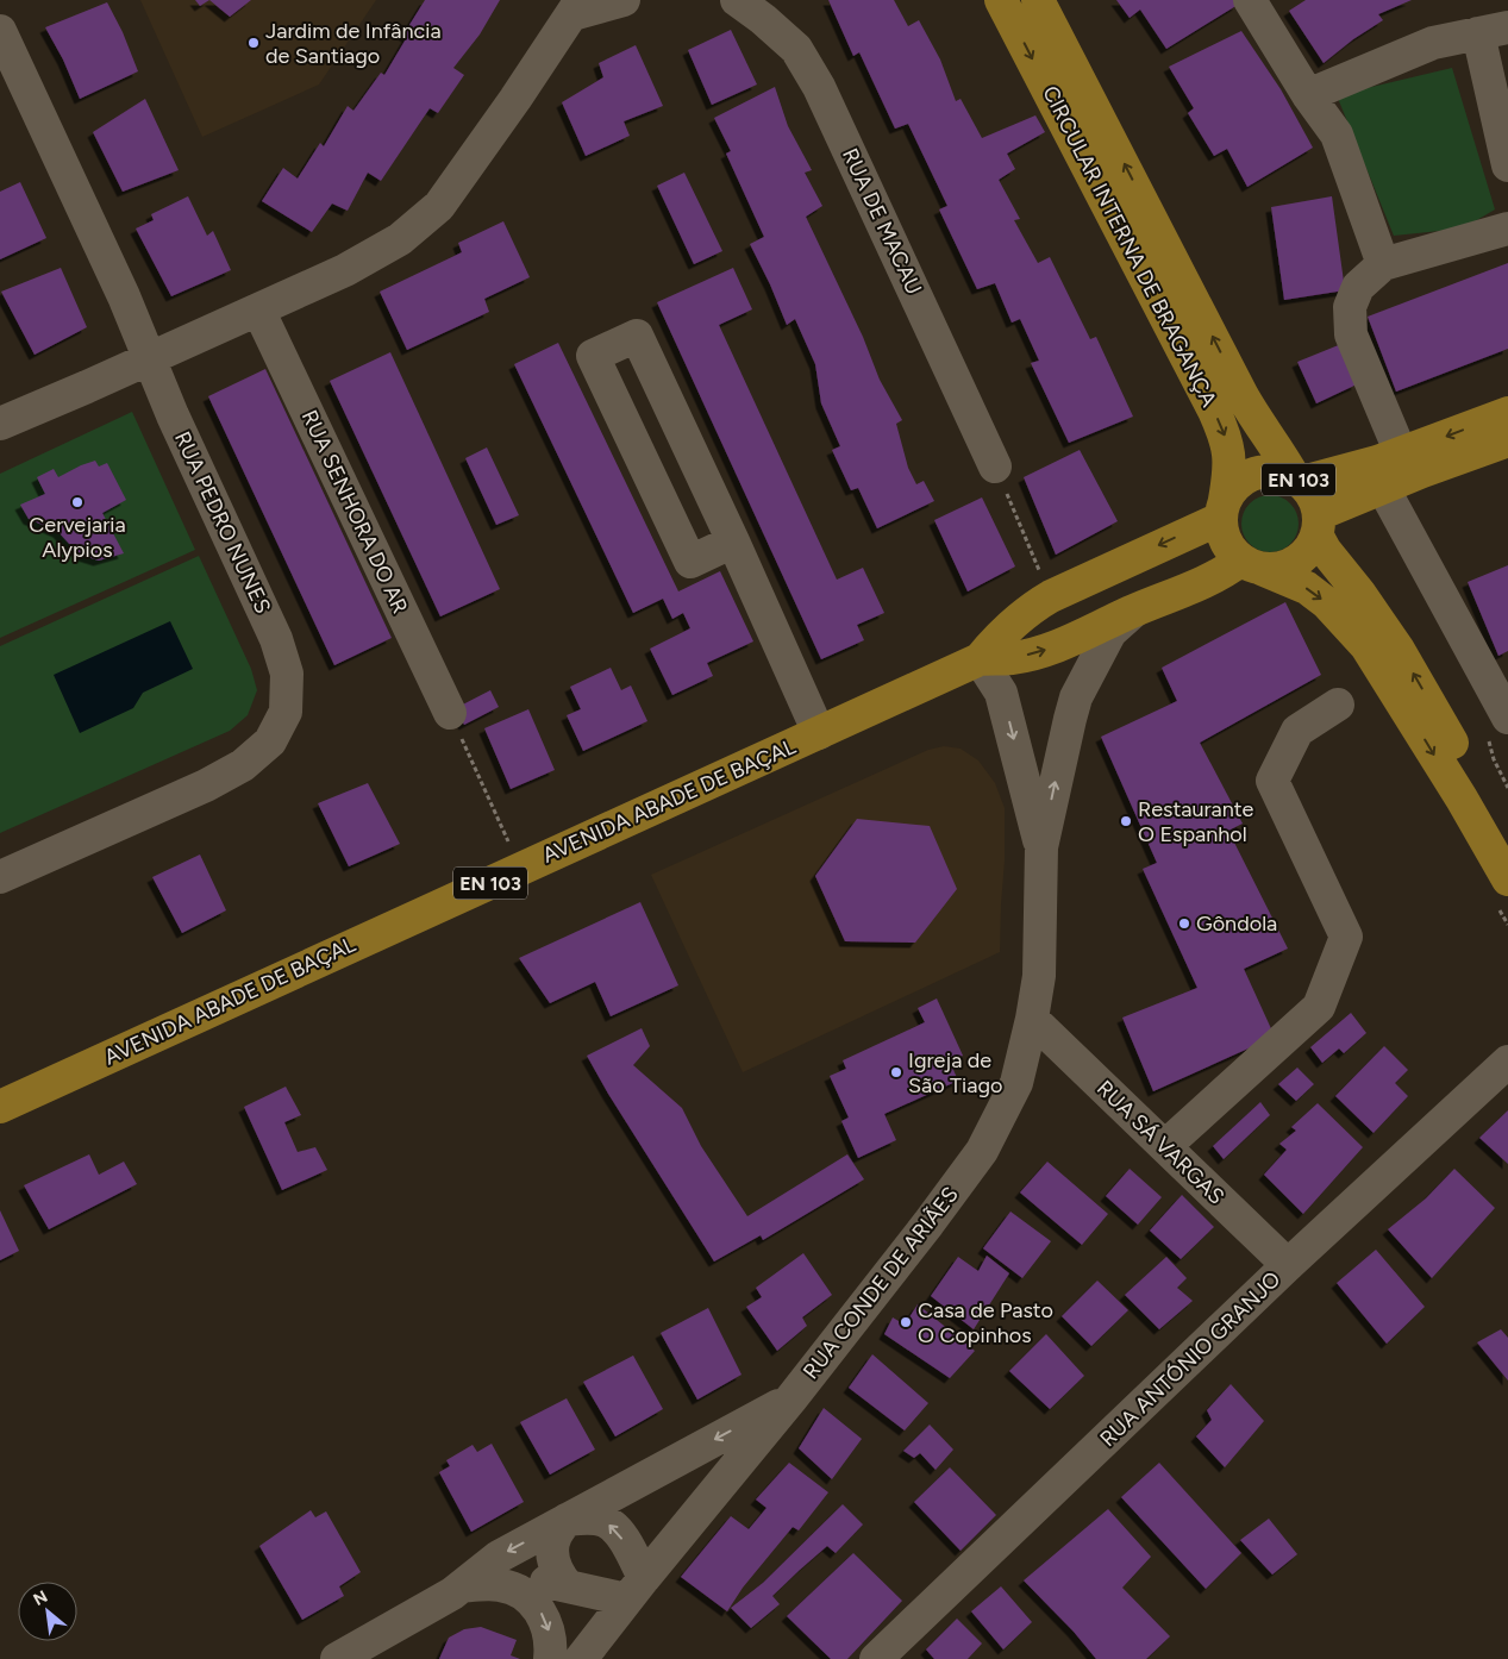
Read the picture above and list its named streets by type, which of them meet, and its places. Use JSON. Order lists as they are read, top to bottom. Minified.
{"streets":{"main road":["CIRCULAR INTERNA DE BRAGANÇA","EN 103","AVENIDA ABADE DE BAÇAL"],"street":["RUA DE MACAU","RUA SENHORA DO AR","RUA PEDRO NUNES","RUA SÁ VARGAS","RUA CONDE DE ARIÃES","RUA ANTÓNIO GRANJO"]},"crossings":[["CIRCULAR INTERNA DE BRAGANÇA","EN 103"],["CIRCULAR INTERNA DE BRAGANÇA","AVENIDA ABADE DE BAÇAL"],["EN 103","AVENIDA ABADE DE BAÇAL"],["AVENIDA ABADE DE BAÇAL","RUA CONDE DE ARIÃES"],["RUA SÁ VARGAS","RUA CONDE DE ARIÃES"],["RUA SÁ VARGAS","RUA ANTÓNIO GRANJO"]],"places":["Jardim de Infância de Santiago","Cervejaria Alypios","Restaurante O Espanhol","Gôndola","Igreja de São Tiago","Casa de Pasto O Copinhos"],"north":"top left"}
